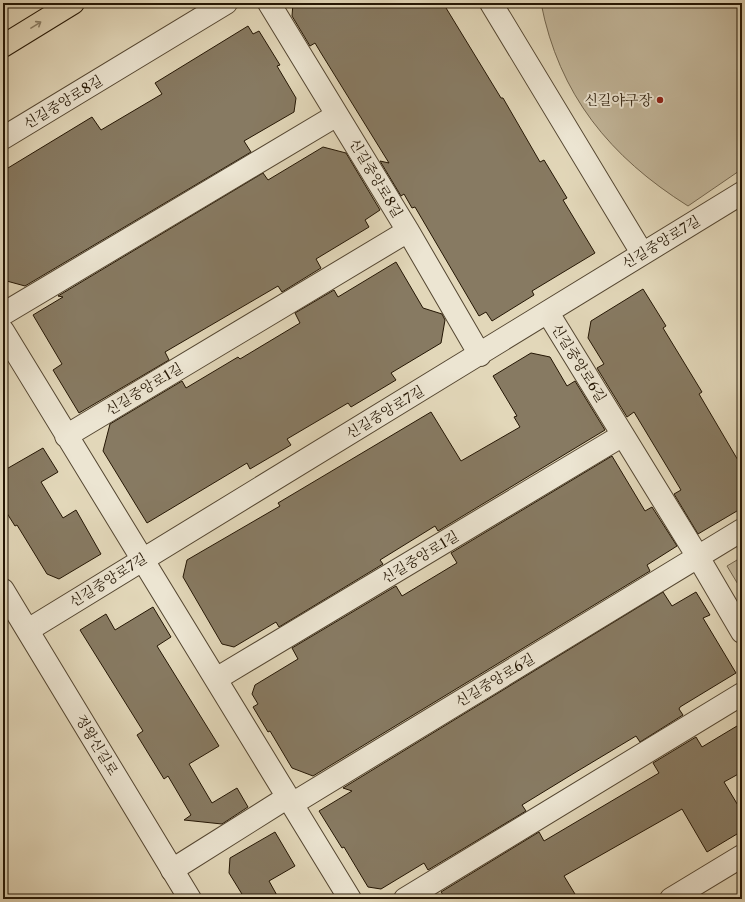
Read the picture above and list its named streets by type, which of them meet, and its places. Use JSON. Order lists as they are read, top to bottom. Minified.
{"streets":{"street":["신길중앙로8길","신길중앙로7길","신길중앙로6길","신길중앙로1길","정왕신길로"]},"crossings":[["신길중앙로8길","신길중앙로7길"],["신길중앙로8길","신길중앙로1길"],["신길중앙로7길","신길중앙로6길"],["신길중앙로7길","정왕신길로"],["신길중앙로6길","신길중앙로1길"],["신길중앙로6길","정왕신길로"]],"places":["신길야구장"]}
